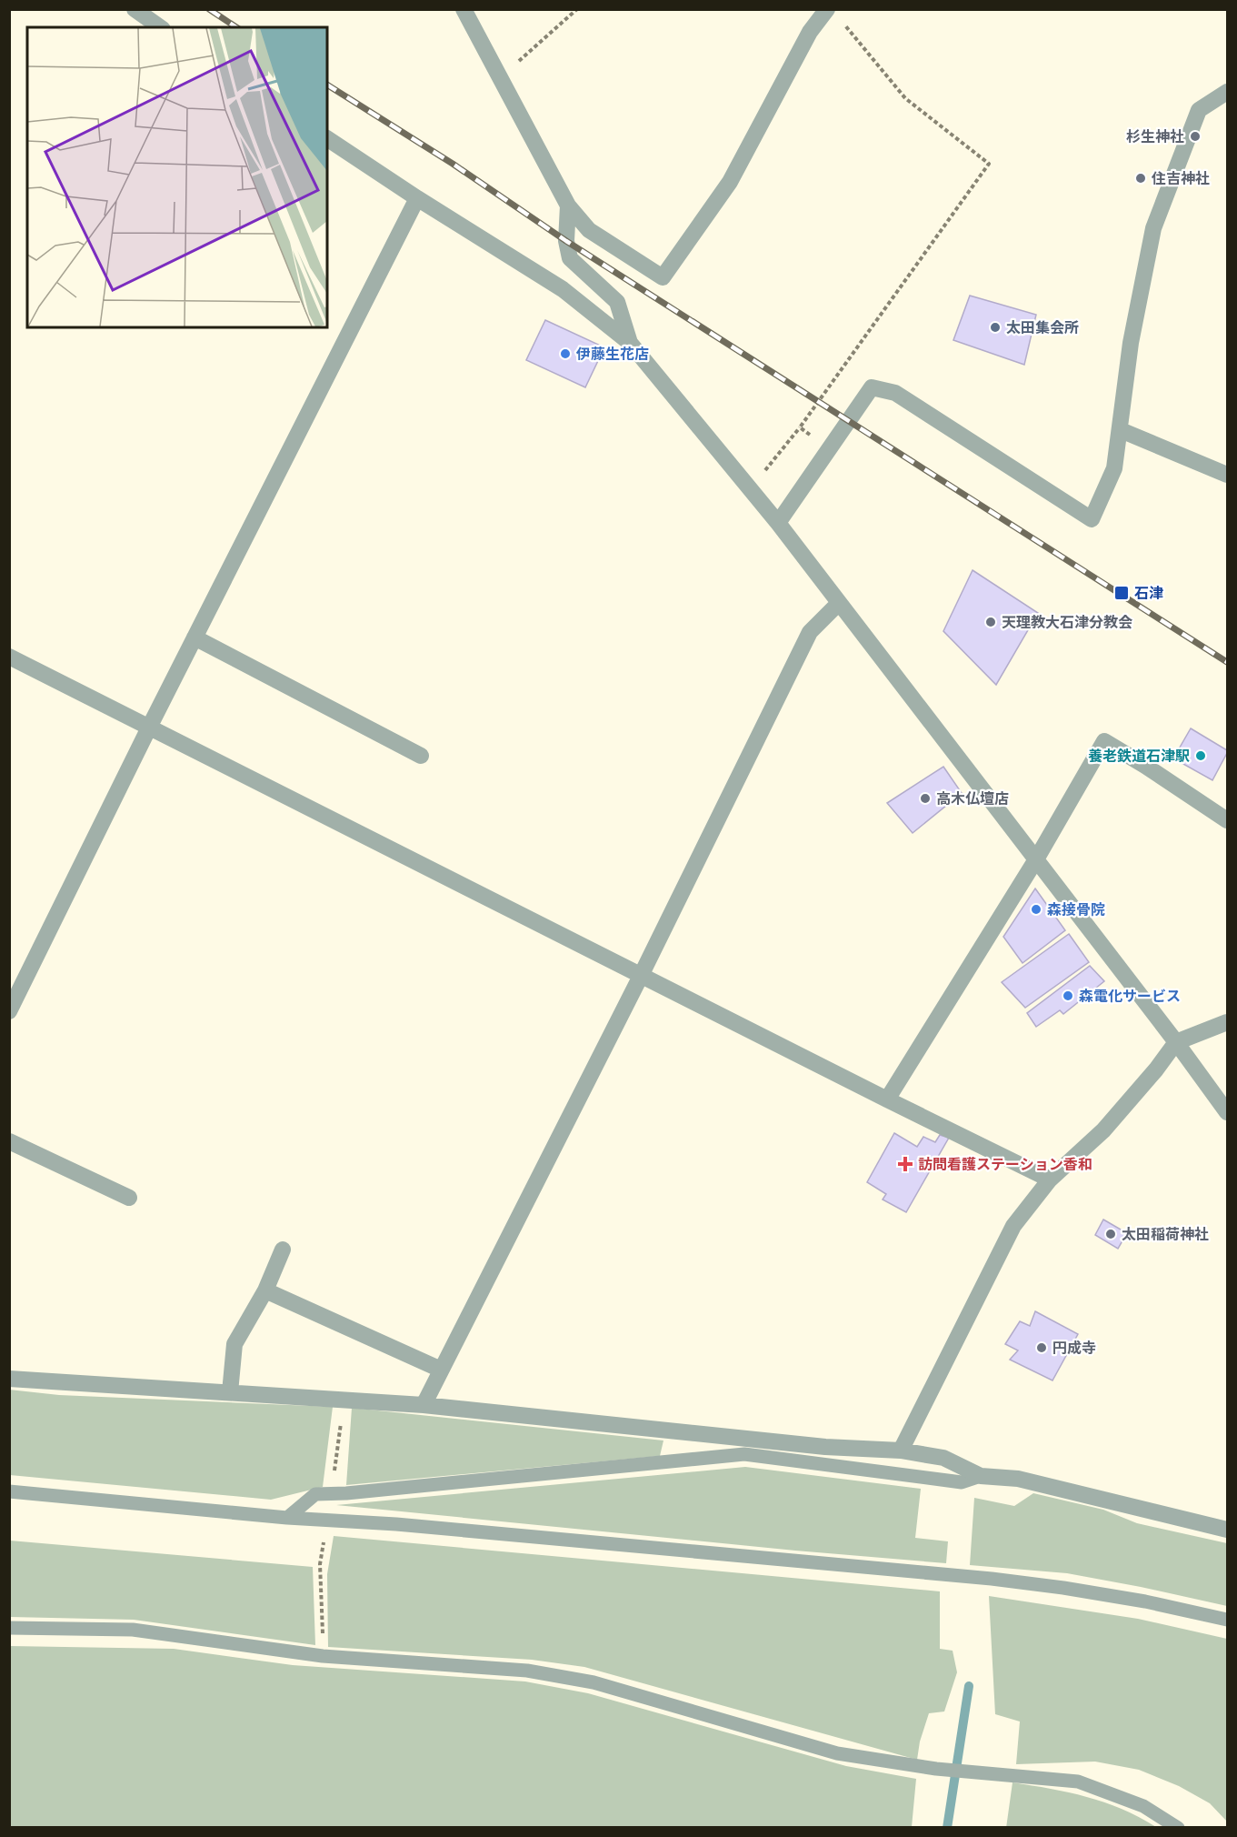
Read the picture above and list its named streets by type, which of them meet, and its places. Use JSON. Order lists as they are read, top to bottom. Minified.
{"places":{"other":["杉生神社","住吉神社","太田集会所","伊藤生花店","天理教大石津分教会","養老鉄道石津駅","高木仏壇店","森接骨院","森電化サービス","太田稲荷神社","円成寺"],"transit":["石津"],"health":["訪問看護ステーション香和"]}}
